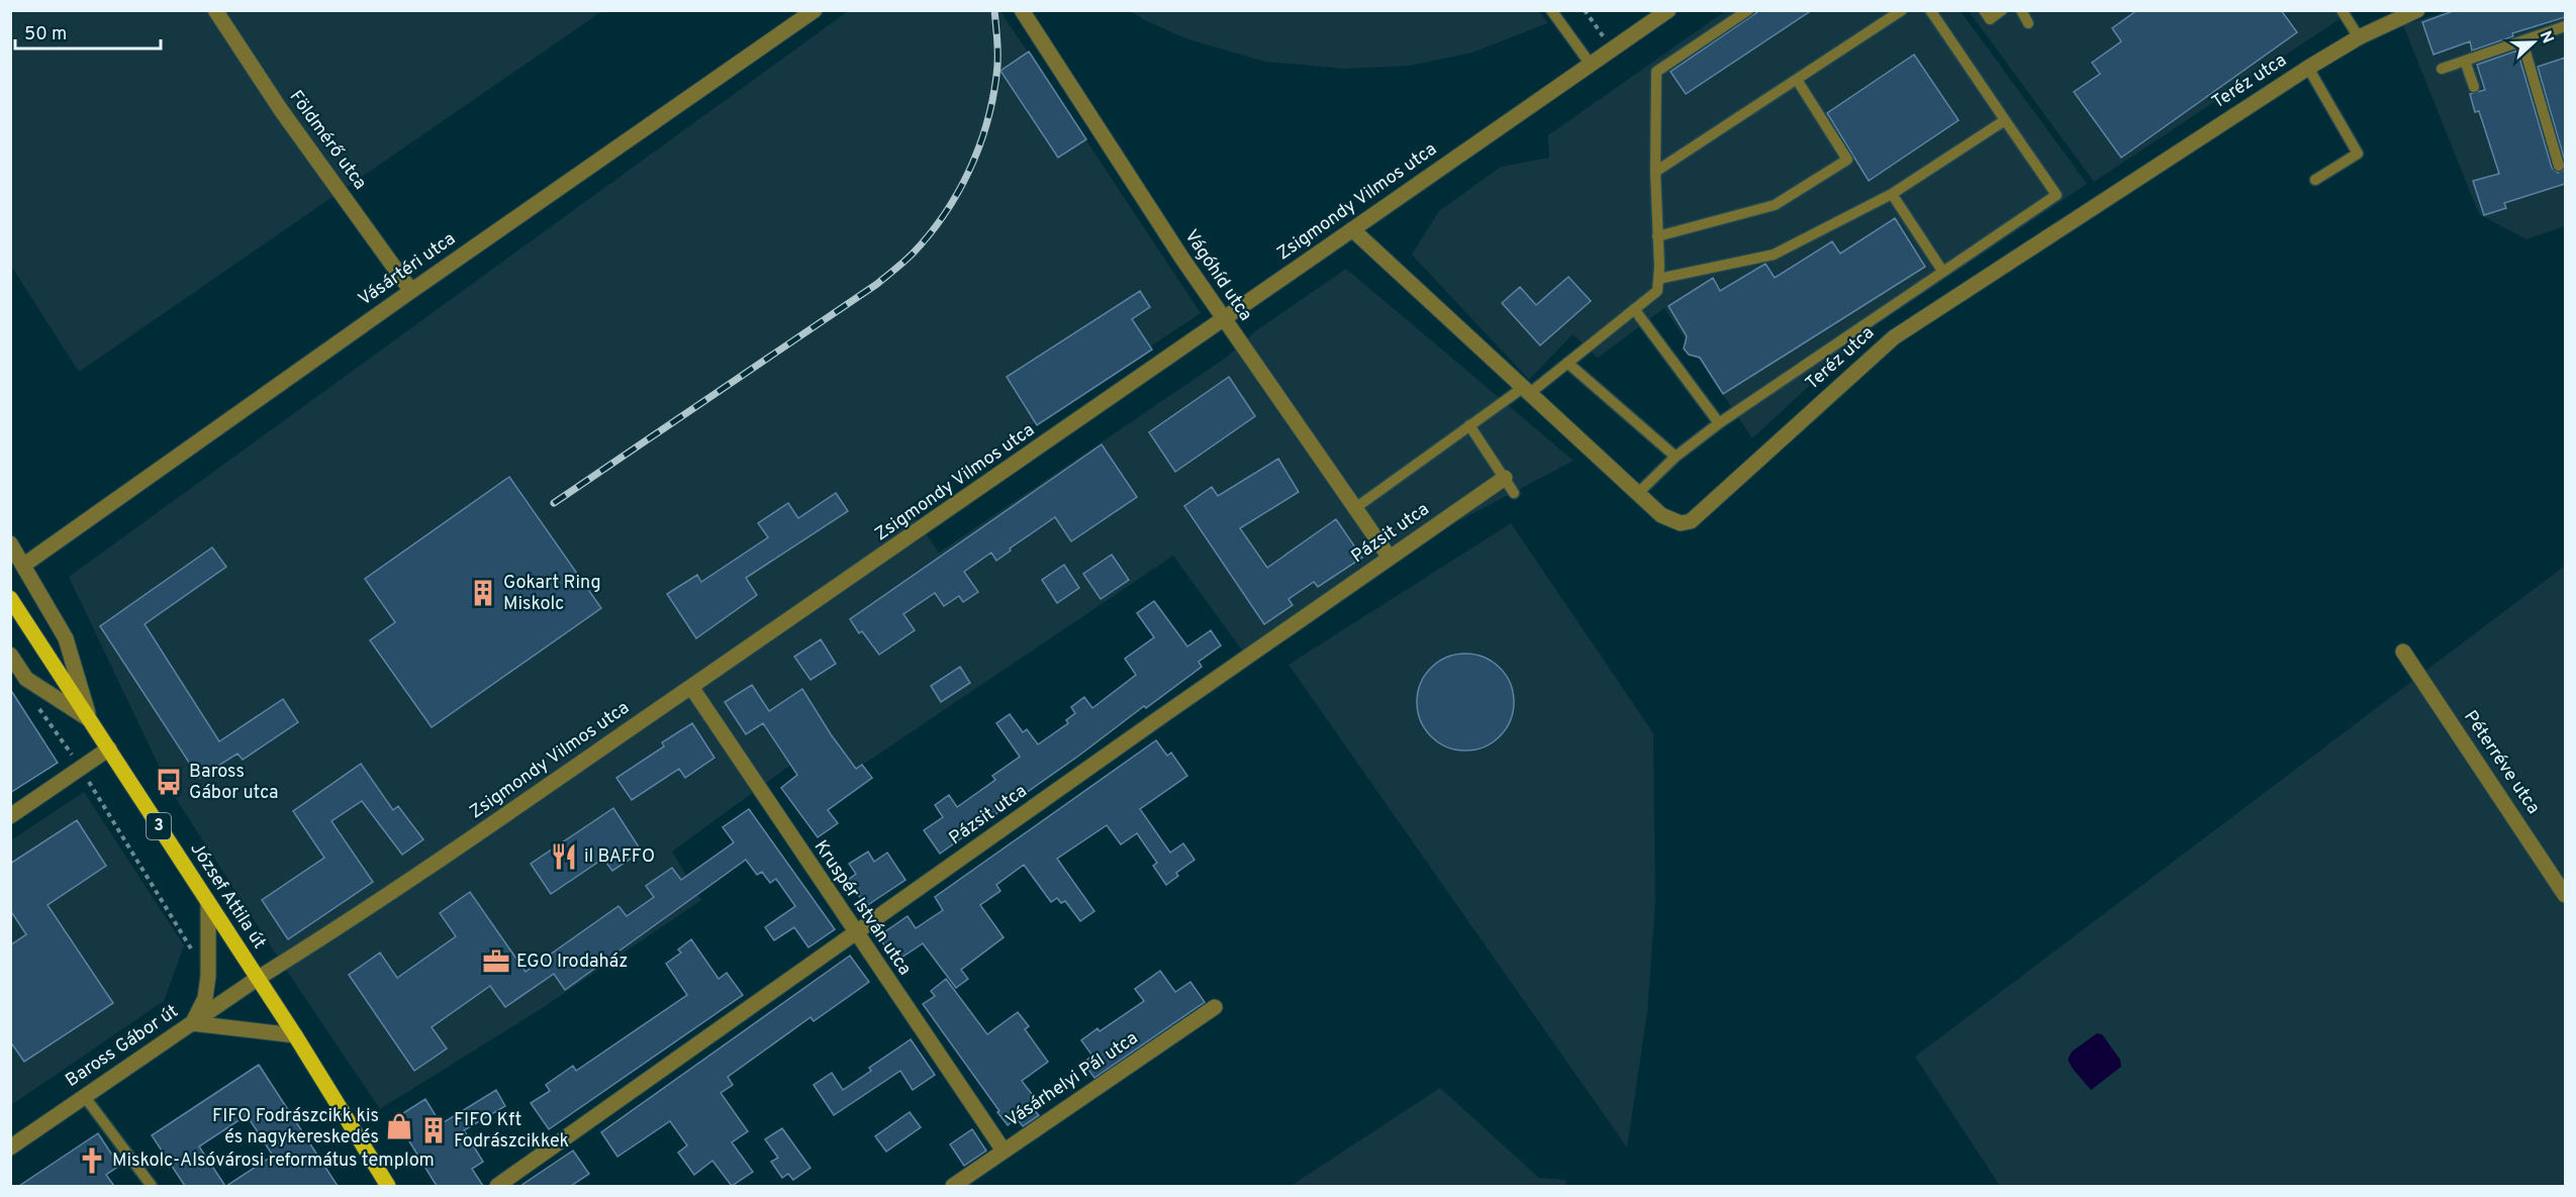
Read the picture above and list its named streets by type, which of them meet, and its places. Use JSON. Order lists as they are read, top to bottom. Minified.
{"streets":{"main road":["3","József Attila út"],"street":["Teréz utca","Földmérő utca","Zsigmondy Vilmos utca","Vásártéri utca","Vágóhíd utca","Pázsit utca","Péterréve utca","Kruspér István utca","Baross Gábor út","Vásárhelyi Pál utca"]},"crossings":[["Teréz utca","Zsigmondy Vilmos utca"],["Földmérő utca","Vásártéri utca"],["Zsigmondy Vilmos utca","Vágóhíd utca"],["Zsigmondy Vilmos utca","József Attila út"],["Zsigmondy Vilmos utca","Kruspér István utca"],["Zsigmondy Vilmos utca","Baross Gábor út"],["Vágóhíd utca","Pázsit utca"],["Pázsit utca","Kruspér István utca"],["József Attila út","Baross Gábor út"],["Kruspér István utca","Vásárhelyi Pál utca"]],"places":{"building":["Gokart Ring Miskolc","FIFO Kft Fodrászcikkek"],"bus stop":["Baross Gábor utca"],"restaurant":["il BAFFO"],"office":["EGO Irodaház"],"shop":["FIFO Fodrászcikk kis és nagykereskedés"],"church":["Miskolc-Alsóvárosi református templom"]},"scale_bar":"50 m","north":"right"}
